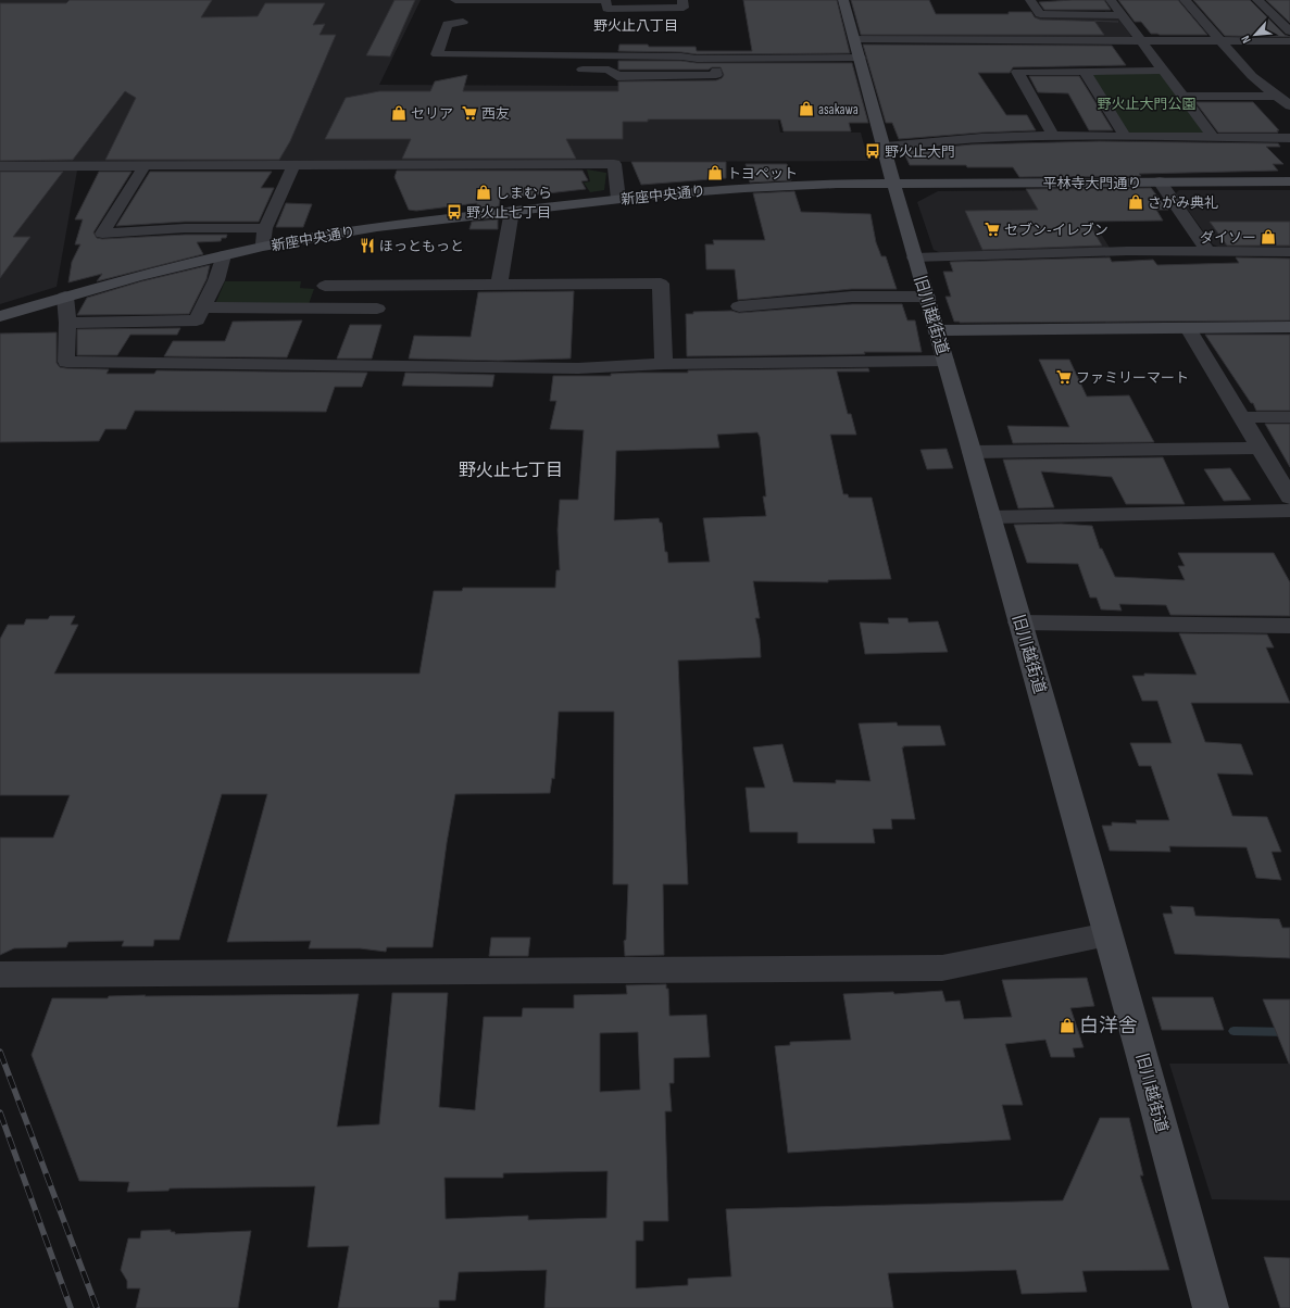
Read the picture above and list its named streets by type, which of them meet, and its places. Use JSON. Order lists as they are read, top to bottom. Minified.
{"streets":{"main road":["平林寺大門通り","新座中央通り","旧川越街道"]},"crossings":[["平林寺大門通り","新座中央通り"],["平林寺大門通り","旧川越街道"],["新座中央通り","旧川越街道"]],"districts":["野火止八丁目","野火止七丁目"],"parks":["野火止大門公園"],"places":{"shop":["asakawa","セリア","トヨペット","しまむら","さがみ典礼","ダイソー","白洋舎"],"supermarket":["西友","セブン-イレブン","ファミリーマート"],"bus stop":["野火止大門","野火止七丁目"],"restaurant":["ほっともっと"]},"north":"bottom left"}
